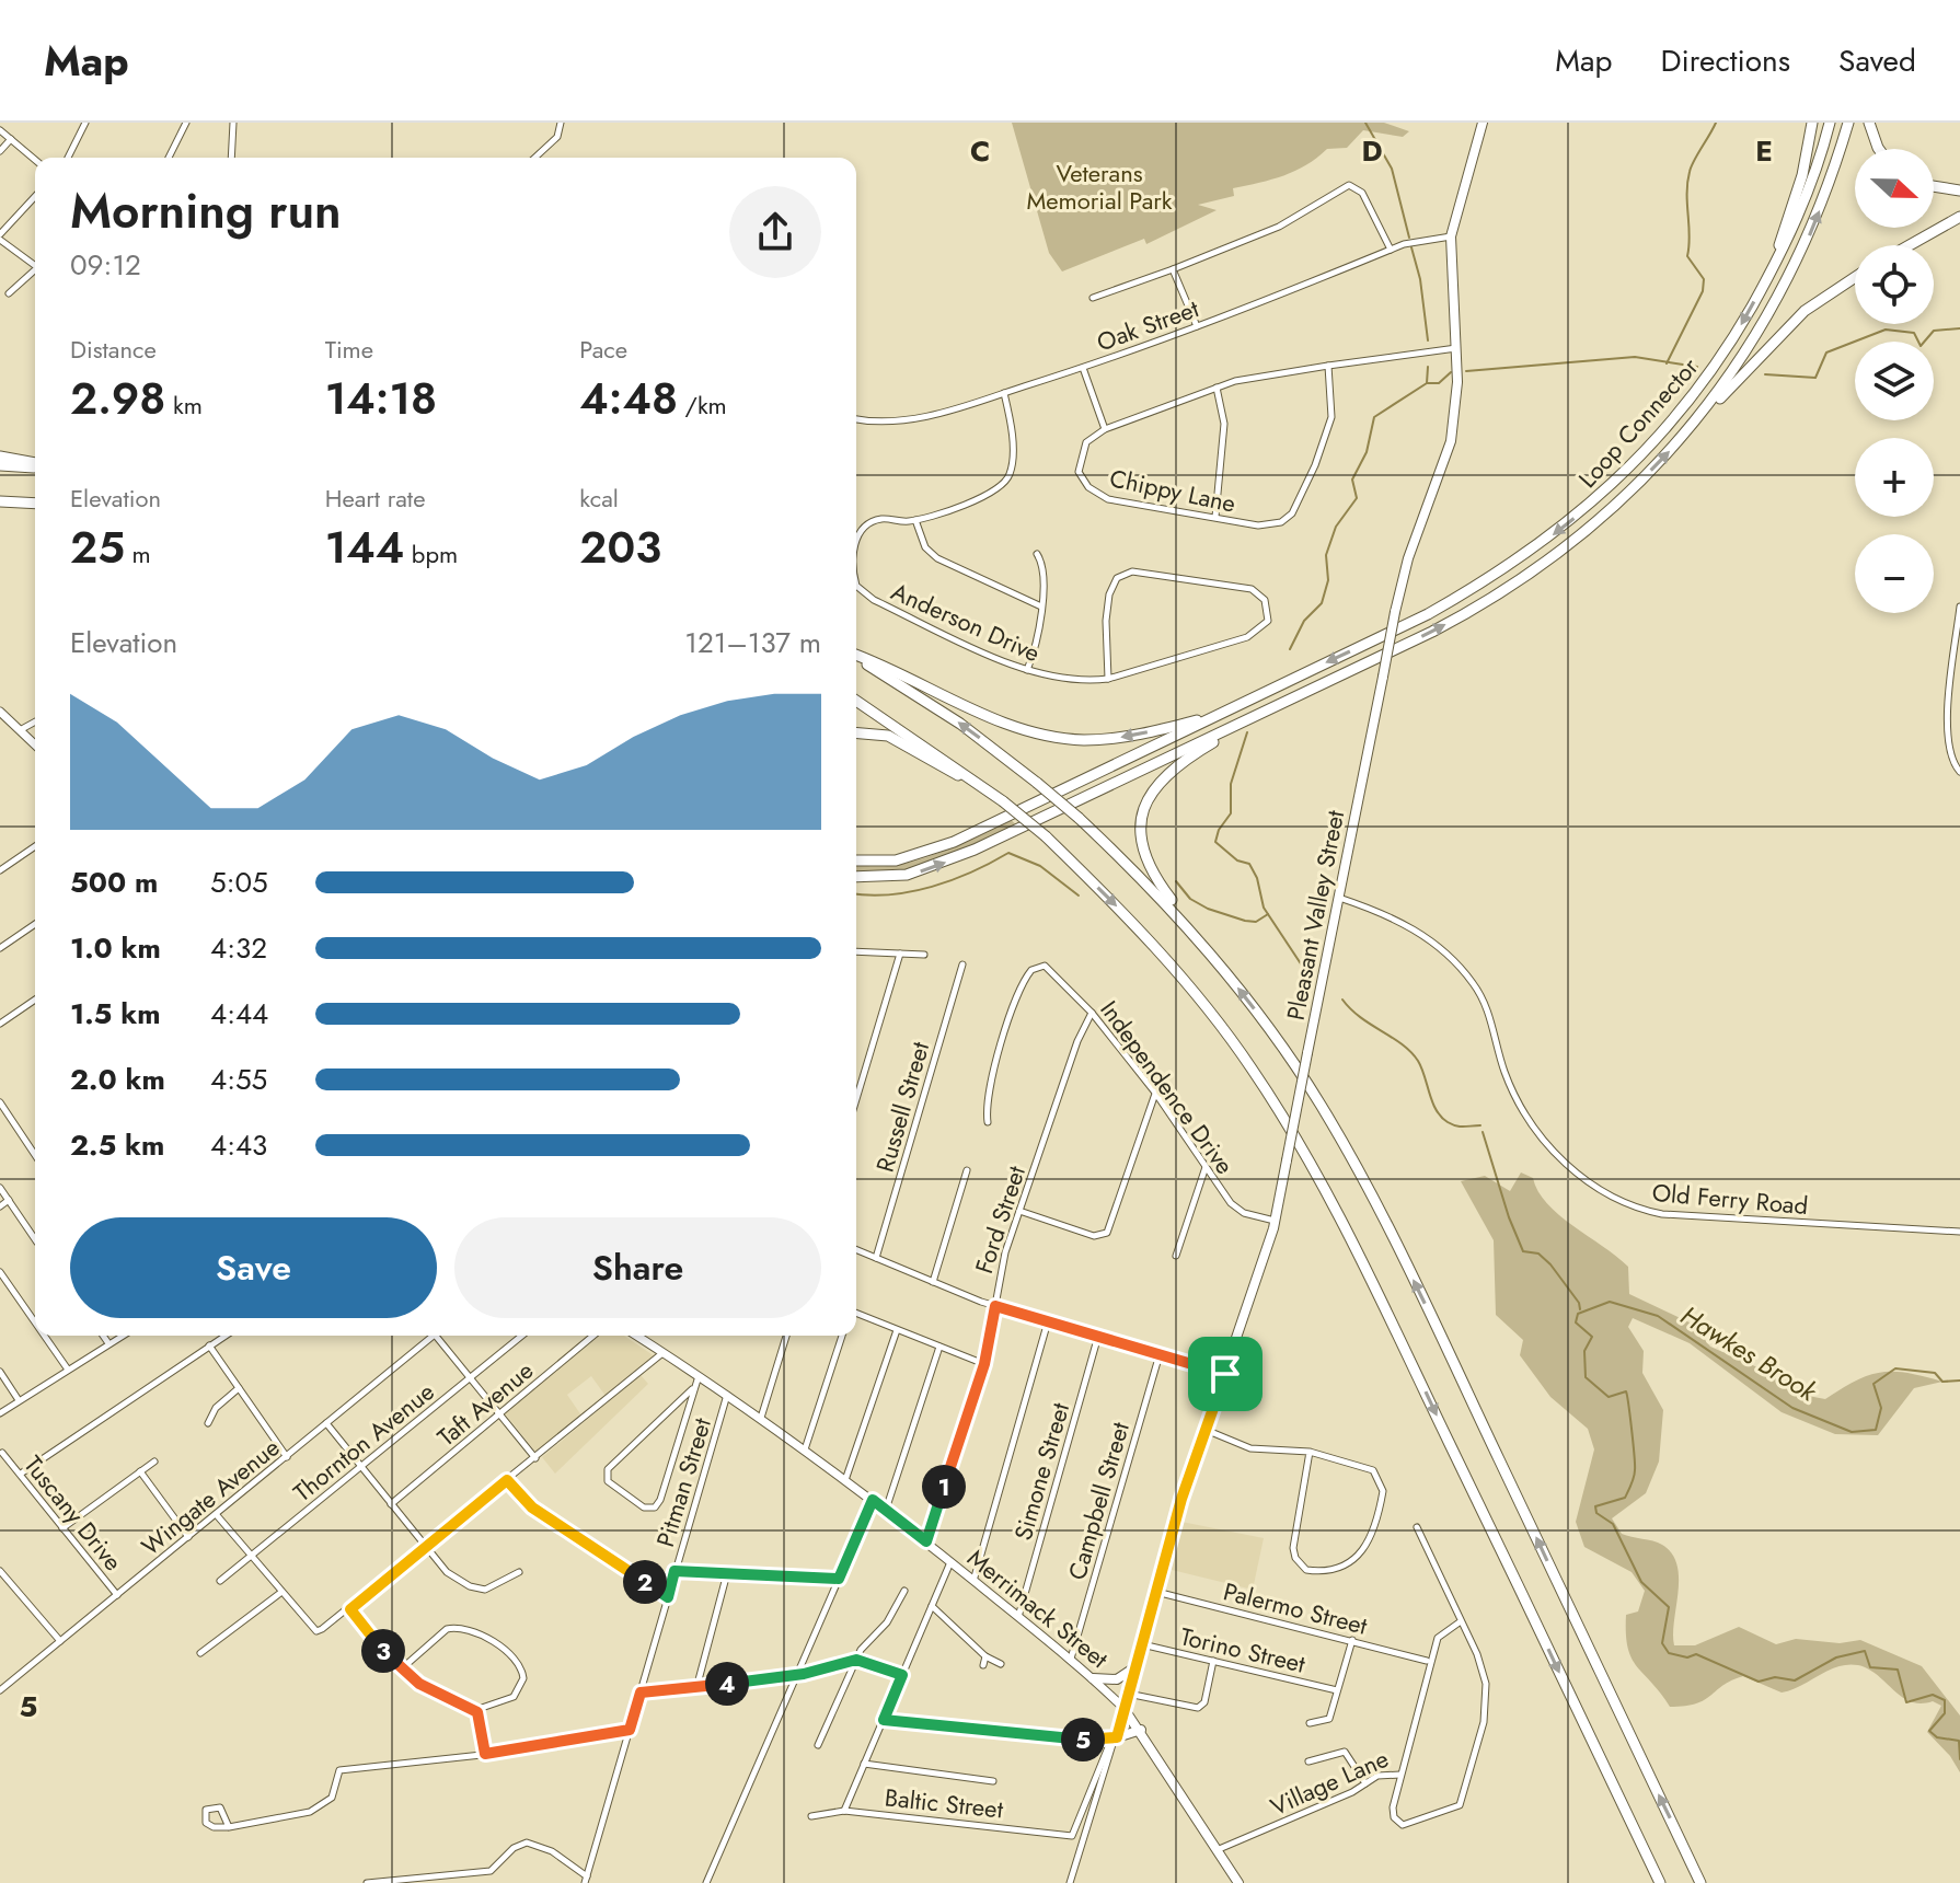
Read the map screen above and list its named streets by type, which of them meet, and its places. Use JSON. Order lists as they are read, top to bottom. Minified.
{"streets":{"highway":["Loop Connector"],"main road":["Pleasant Valley Street","Merrimack Street"],"street":["Oak Street","Chippy Lane","Anderson Drive","Independence Drive","Russell Street","Old Ferry Road","Ford Street","Taft Avenue","Thornton Avenue","Simone Street","Pitman Street","Wingate Avenue","Campbell Street","Tuscany Drive","Palermo Street","Torino Street","Village Lane","Baltic Street"]},"crossings":[["Oak Street","Anderson Drive"],["Oak Street","Pleasant Valley Street"],["Chippy Lane","Pleasant Valley Street"],["Pleasant Valley Street","Independence Drive"],["Pleasant Valley Street","Old Ferry Road"],["Pleasant Valley Street","Merrimack Street"],["Pleasant Valley Street","Palermo Street"],["Pleasant Valley Street","Torino Street"],["Independence Drive","Ford Street"],["Ford Street","Merrimack Street"],["Simone Street","Merrimack Street"],["Pitman Street","Merrimack Street"],["Wingate Avenue","Tuscany Drive"],["Campbell Street","Merrimack Street"],["Merrimack Street","Village Lane"]],"water":["Hawkes Brook"],"parks":["Veterans Memorial Park"],"north":"right","page":{"header":"Map","nav":["Map","Directions","Saved"],"map_buttons":["+","−"],"heading":["Morning run","09:12"],"stats":[["Distance","2.98 km"],["Time","14:18"],["Pace","4:48 /km"],["Elevation","25 m"],["Heart rate","144 bpm"],["kcal","203"]],"chart":["Elevation","121–137 m"],"list":[{"name":"500 m","note":"5:05"},{"name":"1.0 km","note":"4:32"},{"name":"1.5 km","note":"4:44"},{"name":"2.0 km","note":"4:55"},{"name":"2.5 km","note":"4:43"}],"buttons":["Save","Share"],"pins":["1","2","3","4","5"]},"grid":{"columns":["C","D","E"],"rows":["5"]}}
